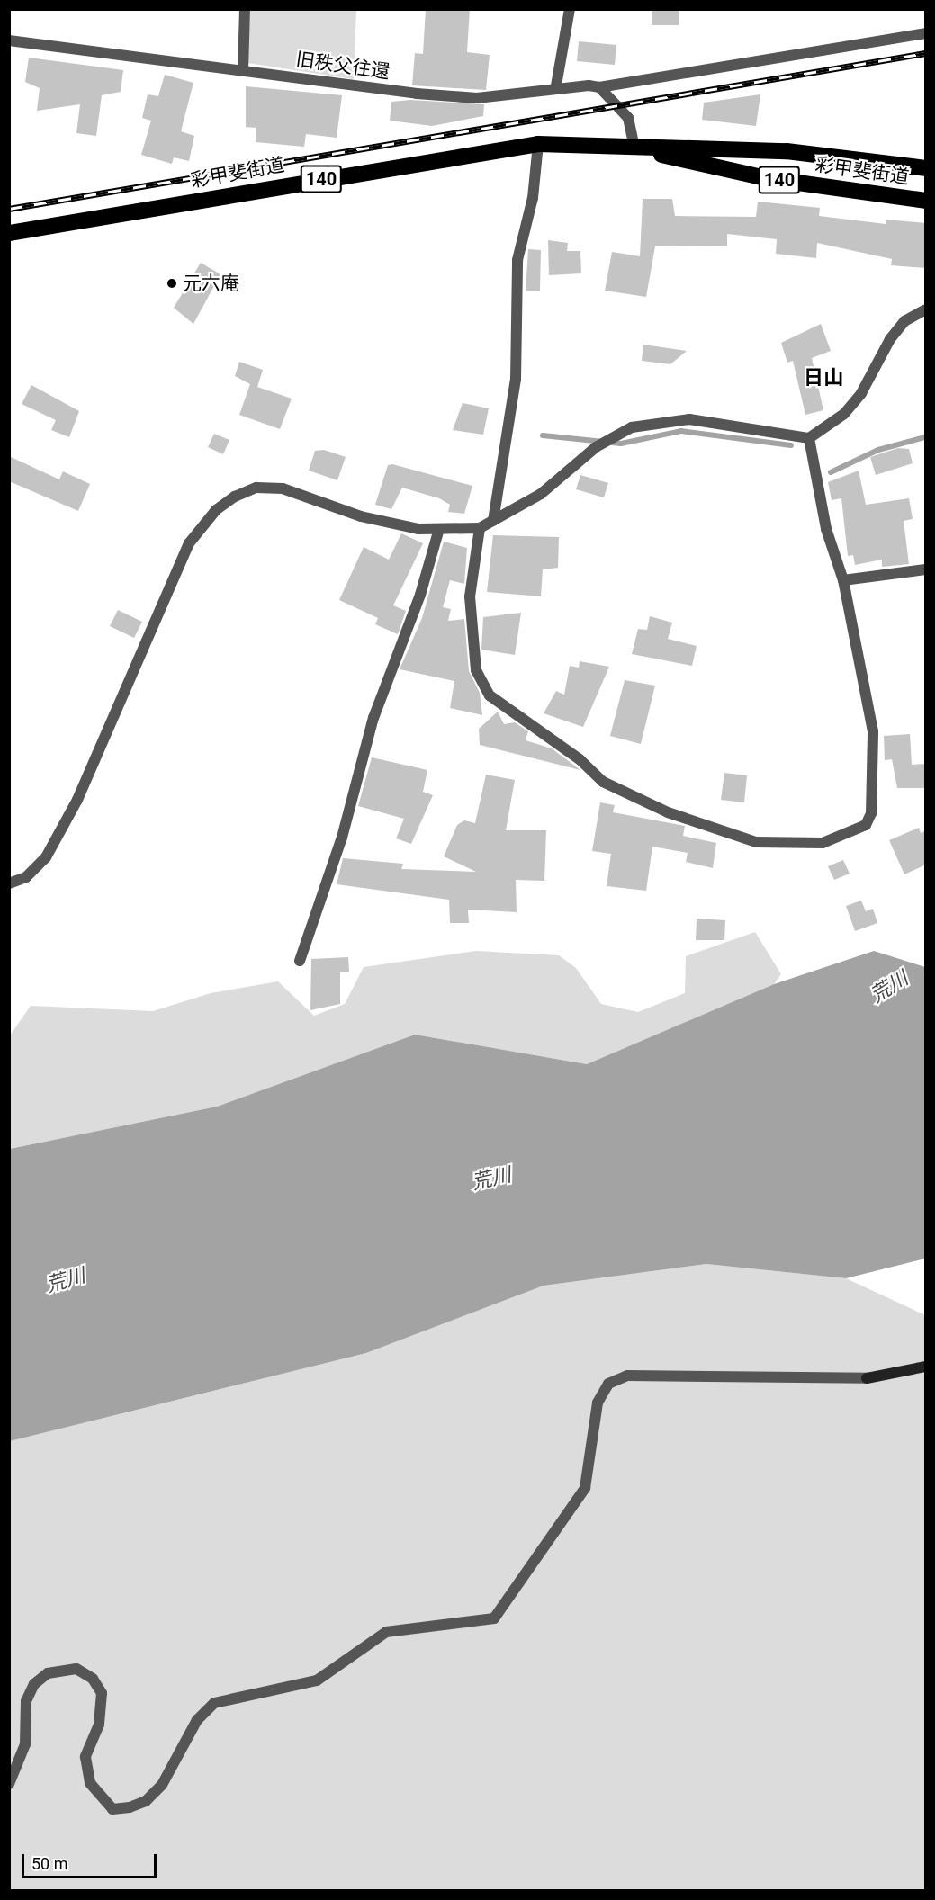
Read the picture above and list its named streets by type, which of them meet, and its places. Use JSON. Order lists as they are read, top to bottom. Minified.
{"streets":{"highway":["彩甲斐街道","140"],"street":["旧秩父往還"]},"districts":["日山"],"water":["荒川"],"places":["元六庵"],"scale_bar":"50 m"}
